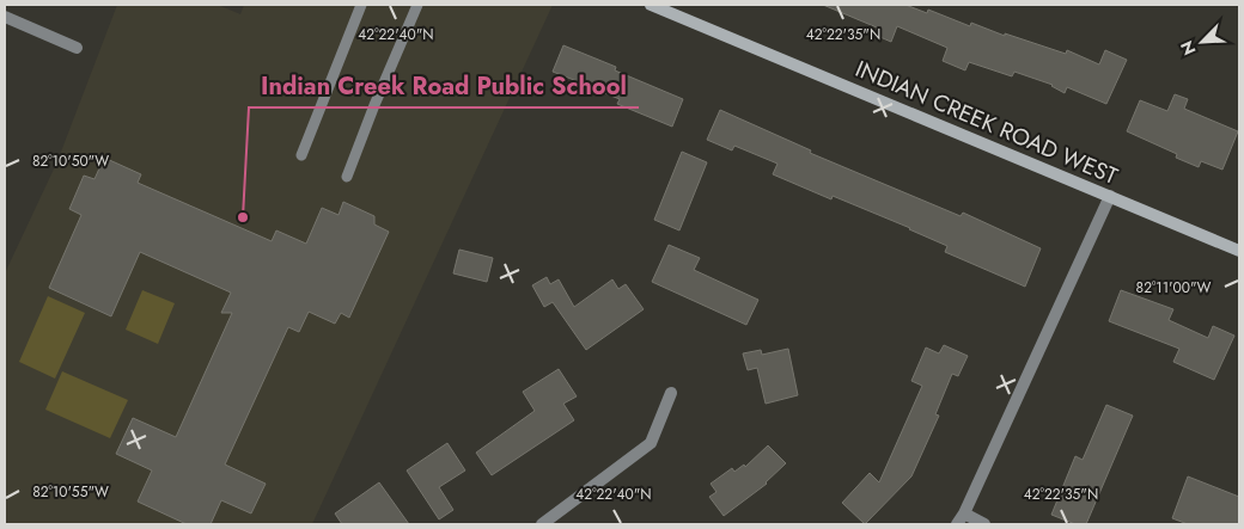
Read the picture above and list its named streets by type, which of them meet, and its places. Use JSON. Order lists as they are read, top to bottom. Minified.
{"streets":{"street":["INDIAN CREEK ROAD WEST"]},"places":["Indian Creek Road Public School"],"north":"bottom left","coordinates":["42°22'40\"N","42°22'35\"N","82°10'50\"W","82°11'00\"W","82°10'55\"W"]}
